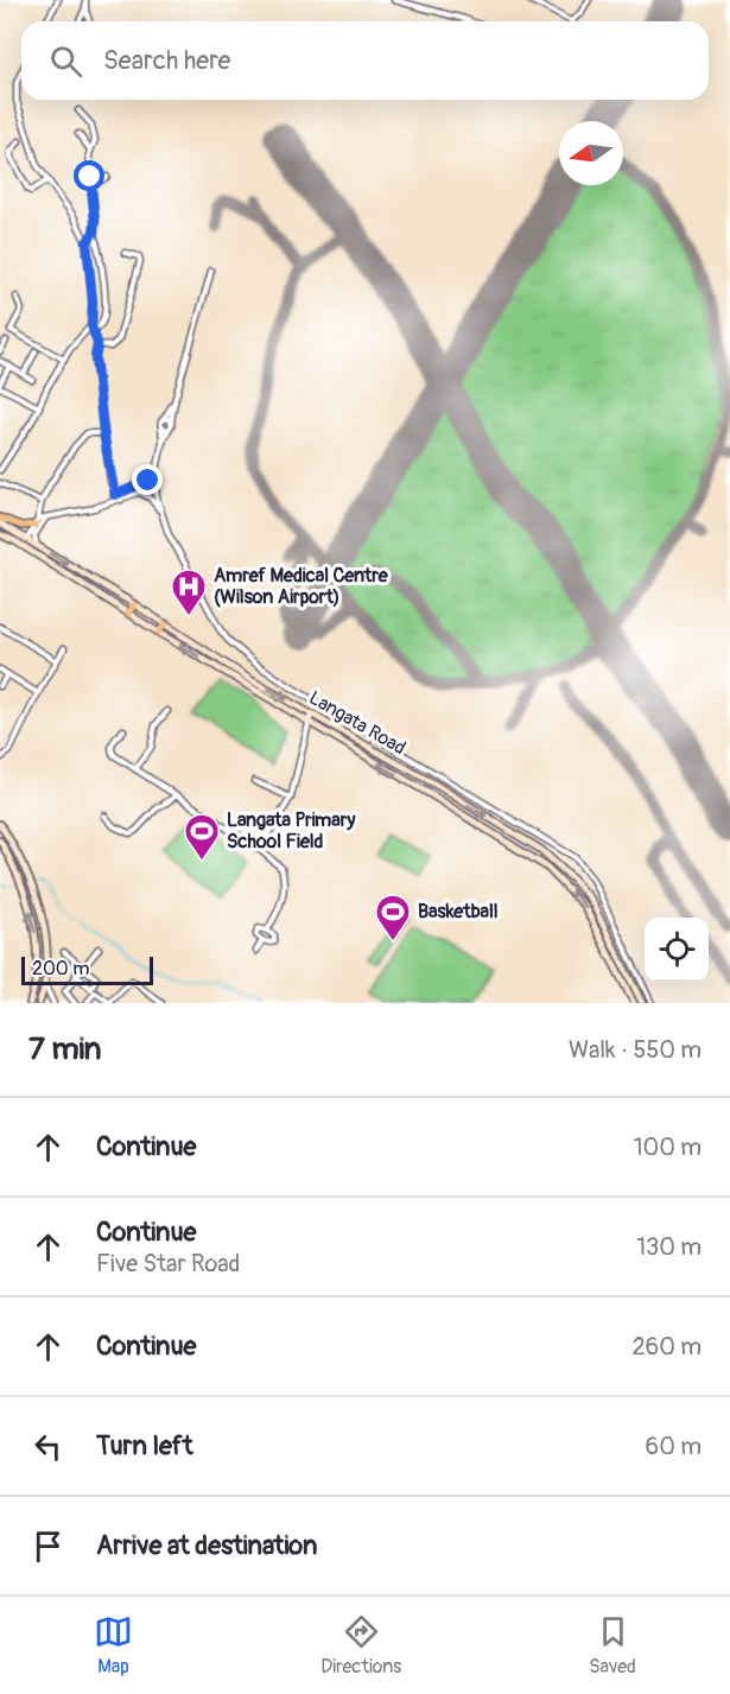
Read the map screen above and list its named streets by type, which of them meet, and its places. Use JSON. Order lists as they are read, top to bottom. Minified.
{"streets":{"main road":["Langata Road"]},"places":{"hospital":["Amref Medical Centre (Wilson Airport)"],"sports":["Langata Primary School Field","Basketball"]},"scale_bar":"200 m","north":"left","page":{"search":"Search here","scale":"200 m","heading":["7 min","Walk · 550 m"],"list":[["Continue","100 m"],["Continue","Five Star Road","130 m"],["Continue","260 m"],["Turn left","60 m"],"Arrive at destination"],"nav":["Map","Directions","Saved"]}}
